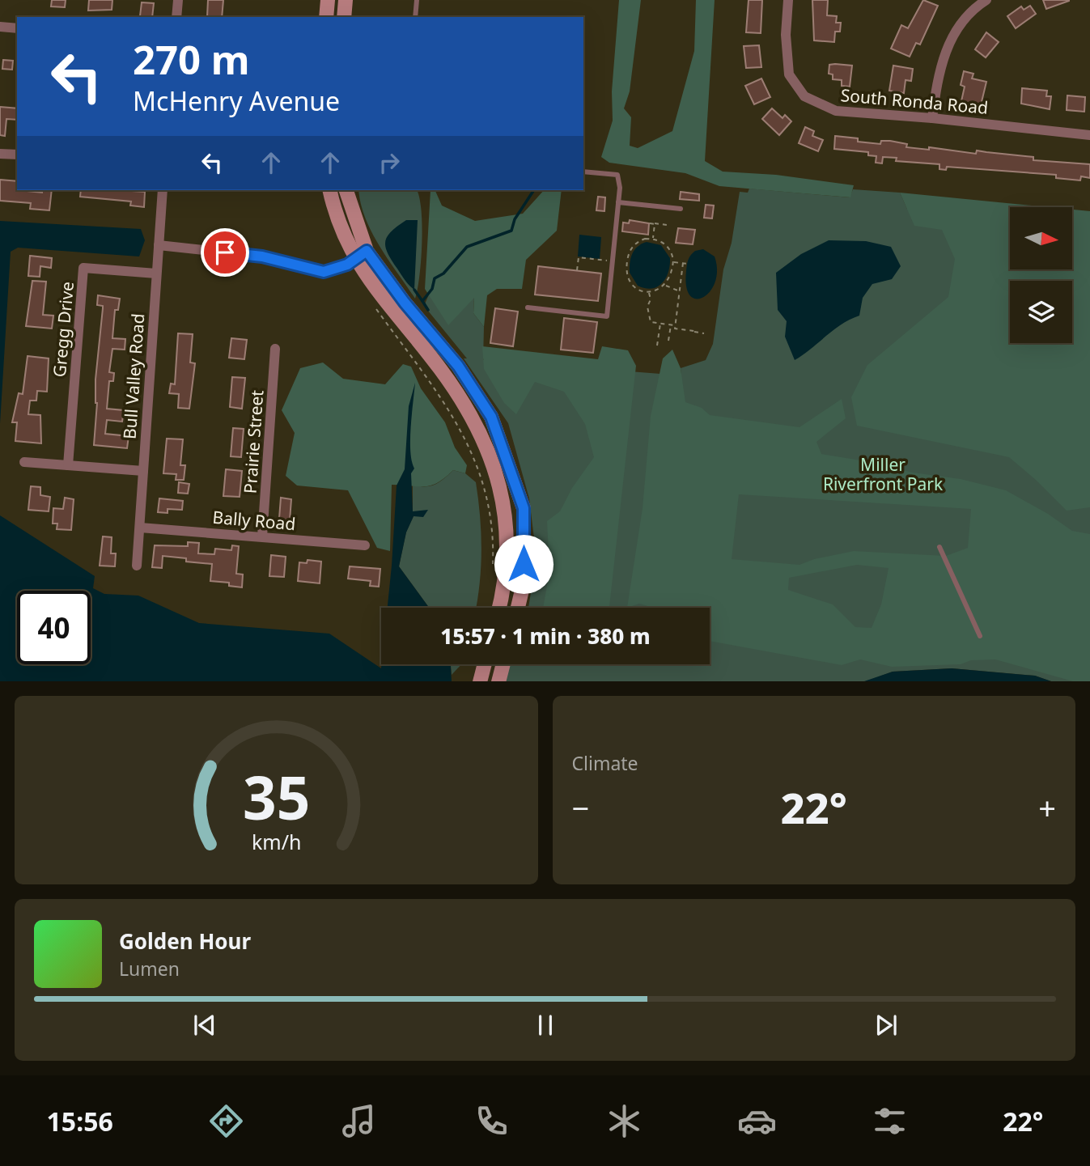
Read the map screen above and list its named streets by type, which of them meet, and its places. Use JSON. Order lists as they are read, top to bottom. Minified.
{"streets":{"street":["South Ronda Road","Gregg Drive","Bull Valley Road","Prairie Street","Bally Road"]},"crossings":[["Gregg Drive","Bull Valley Road"],["Bull Valley Road","Bally Road"],["Prairie Street","Bally Road"]],"parks":["Miller Riverfront Park"],"north":"right","page":{"turn":["270 m","McHenry Avenue"],"limit":"40","trip":"15:57 · 1 min · 380 m","tile":"Climate","heat":["−","22°","+"],"song":["Golden Hour","Lumen"],"tabs":["15:56","22°"],"gauge":["35","km/h"]}}
